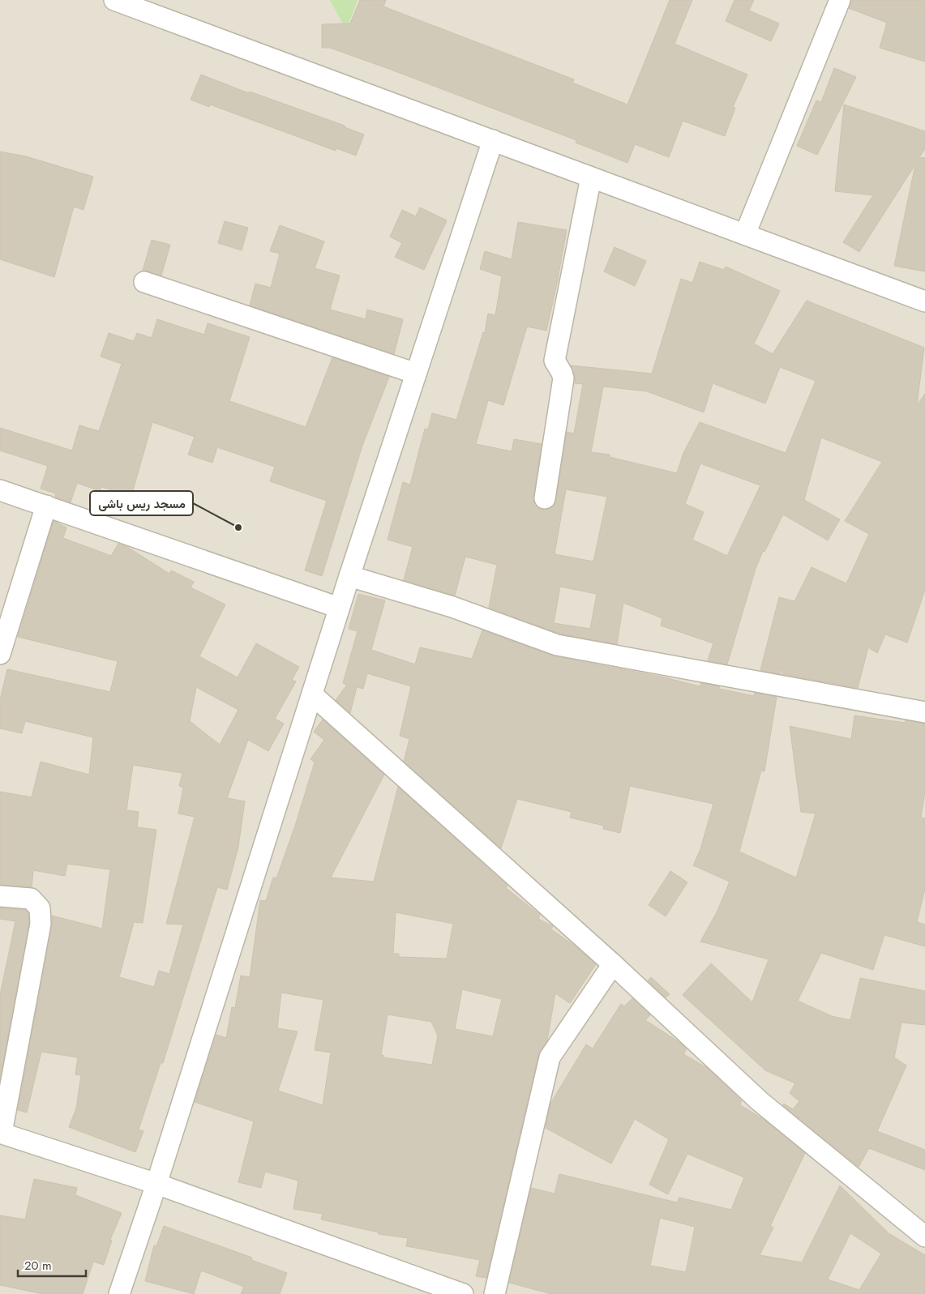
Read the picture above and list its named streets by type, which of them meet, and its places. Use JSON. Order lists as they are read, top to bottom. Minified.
{"places":["مسجد ریس باشی"],"scale_bar":"20 m"}
